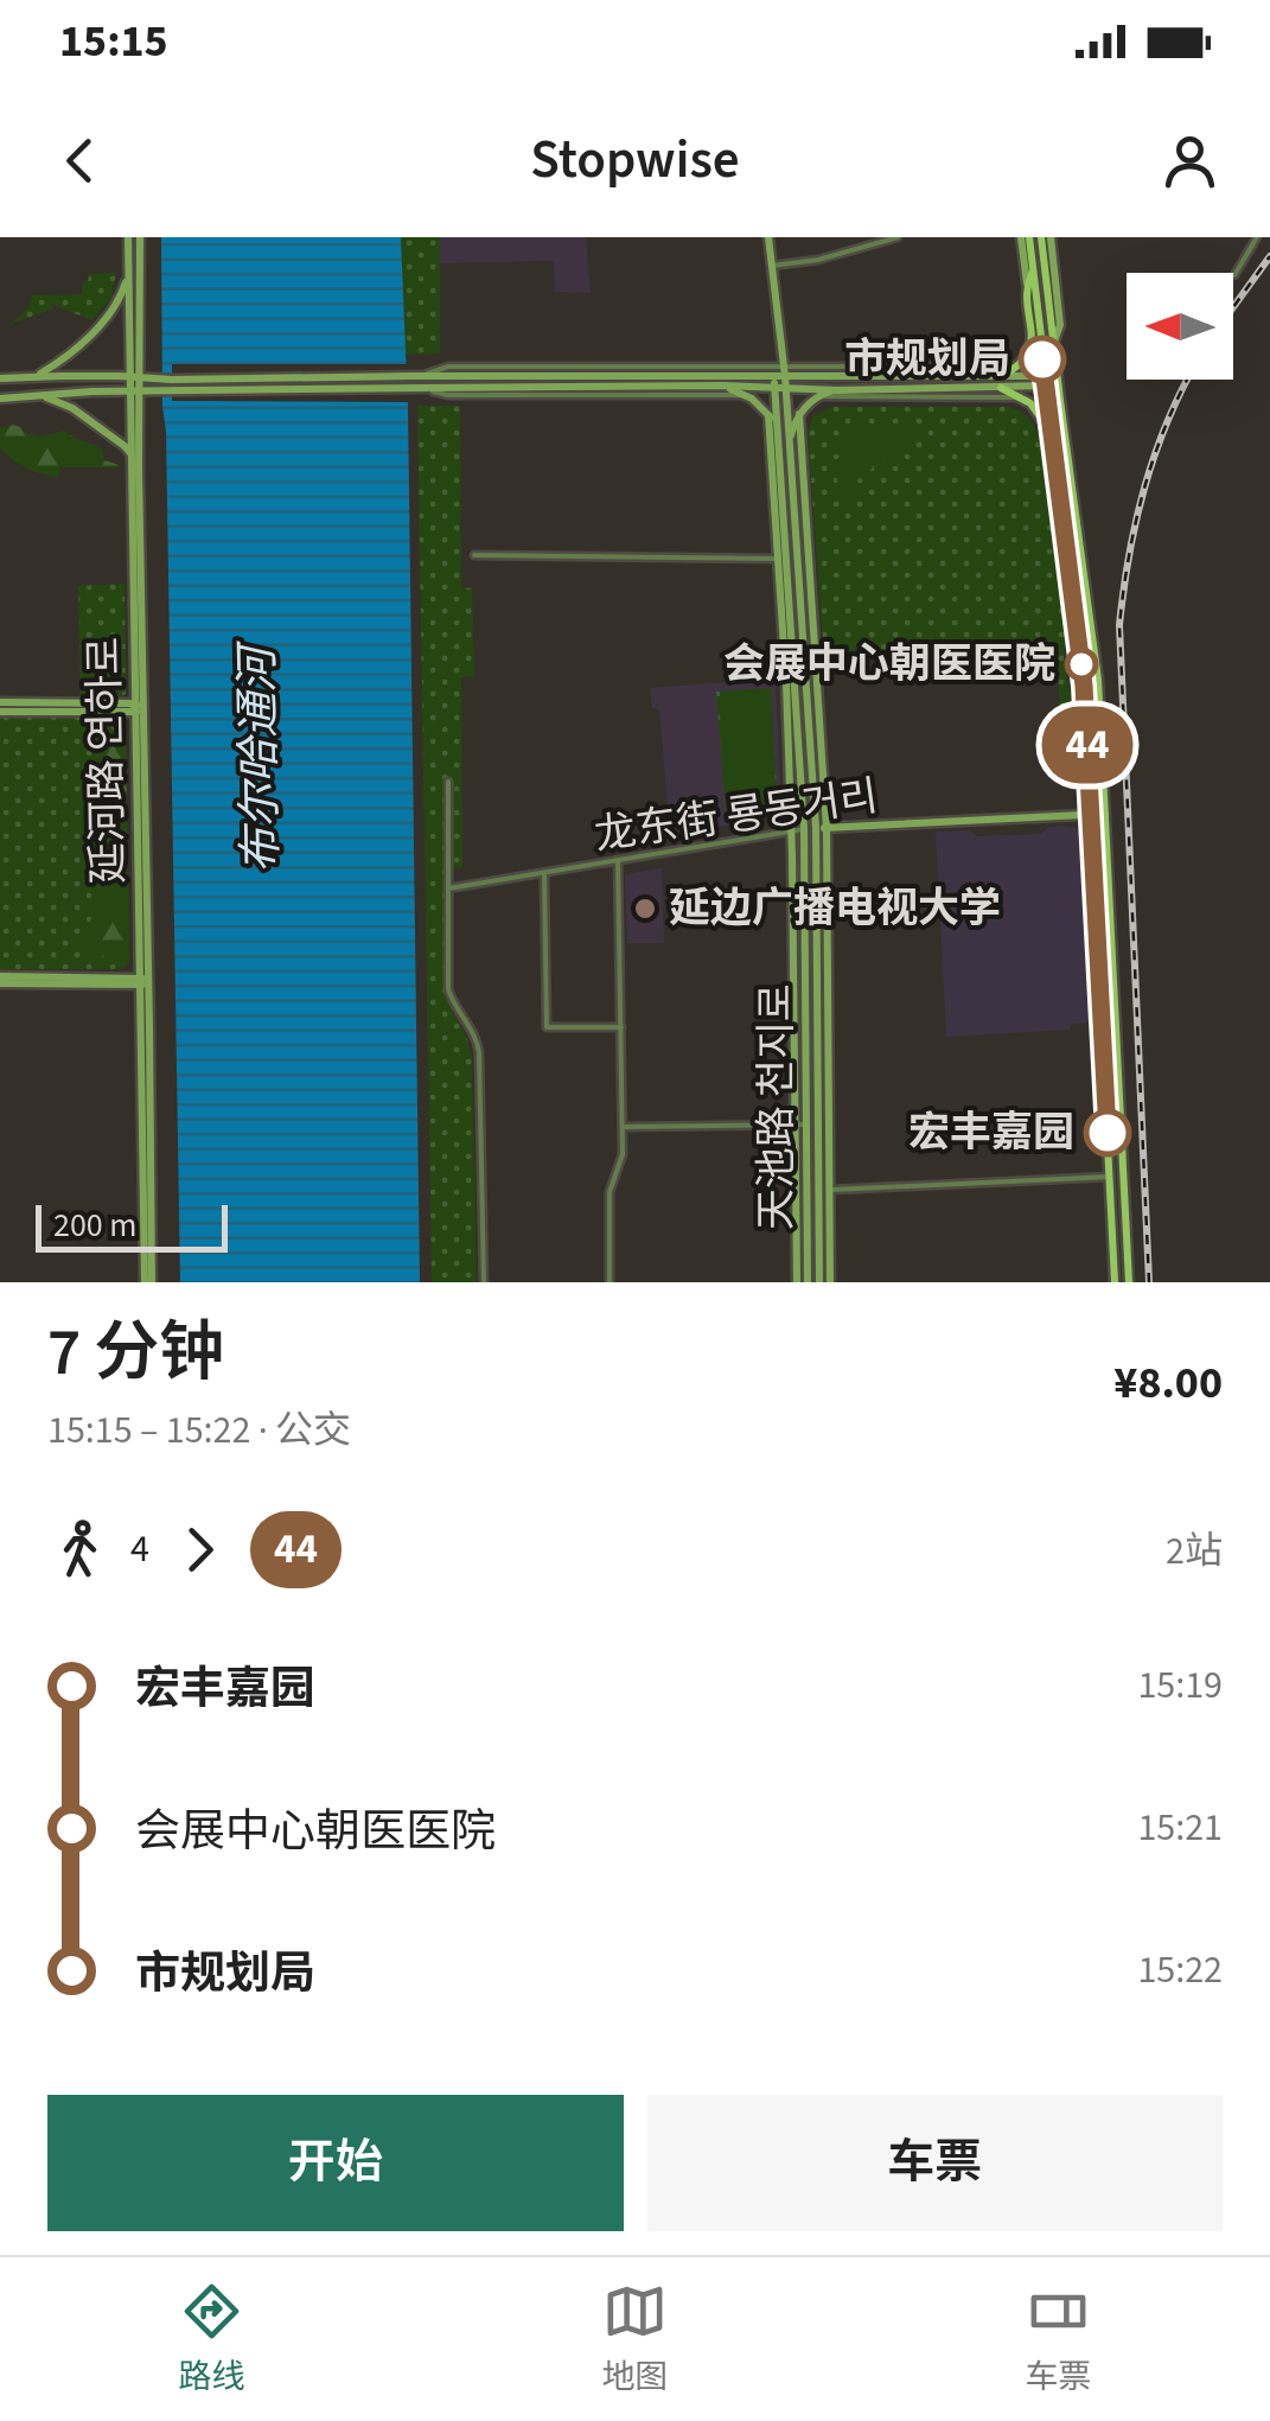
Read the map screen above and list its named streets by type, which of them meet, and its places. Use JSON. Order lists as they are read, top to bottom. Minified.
{"streets":{"main road":["延河路 연하로","龙东街 룡동거리","天池路 천지로"]},"crossings":[["龙东街 룡동거리","天池路 천지로"]],"water":["布尔哈通河"],"places":["市规划局","会展中心朝医医院","延边广播电视大学","宏丰嘉园"],"lines":["bus line 44"],"scale_bar":"200 m","north":"left","page":{"status":"15:15","header":"Stopwise","on_map":"44","scale":"200 m","heading":["7 分钟","15:15 – 15:22 · 公交","¥8.00"],"legs":["4","44","2站"],"list":[{"name":"宏丰嘉园","value":"15:19"},{"name":"会展中心朝医医院","value":"15:21"},{"name":"市规划局","value":"15:22"}],"buttons":["开始","车票"],"tabs":["路线","地图","车票"]}}
